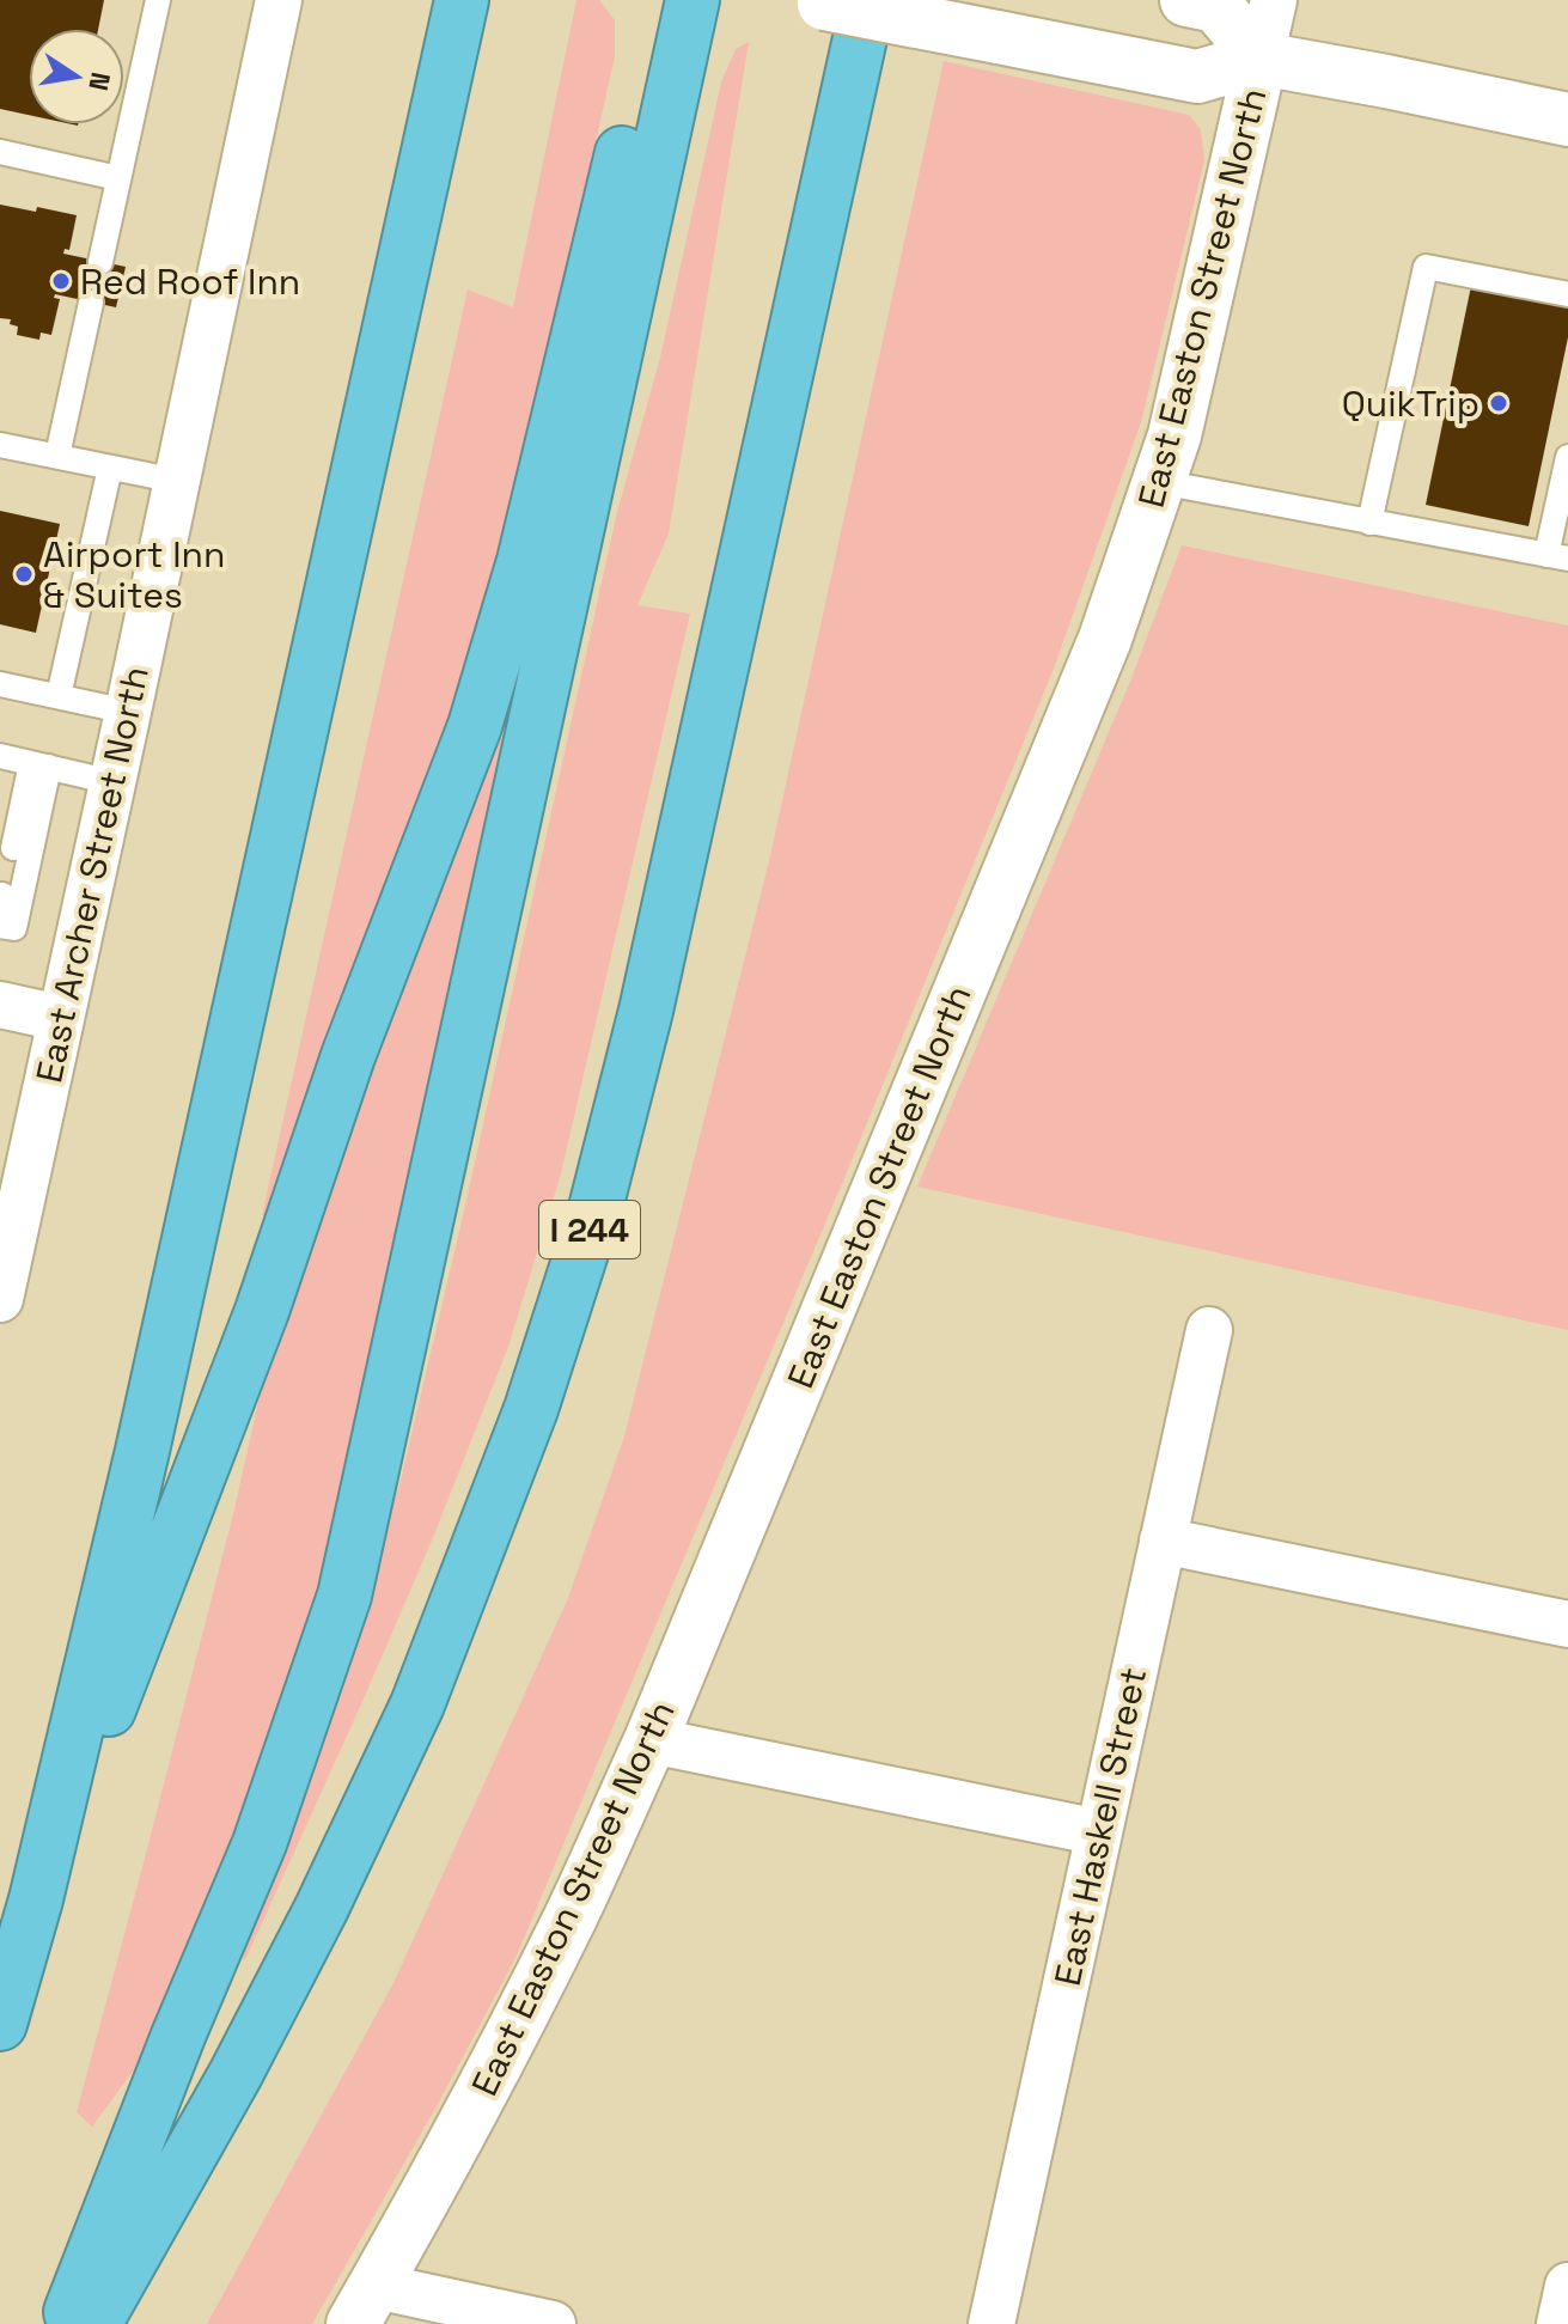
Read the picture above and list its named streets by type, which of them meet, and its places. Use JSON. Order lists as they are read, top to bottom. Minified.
{"streets":{"highway":["I 244"],"street":["East Easton Street North","East Archer Street North","East Haskell Street"]},"places":["Red Roof Inn","QuikTrip","Airport Inn & Suites"],"north":"right"}
